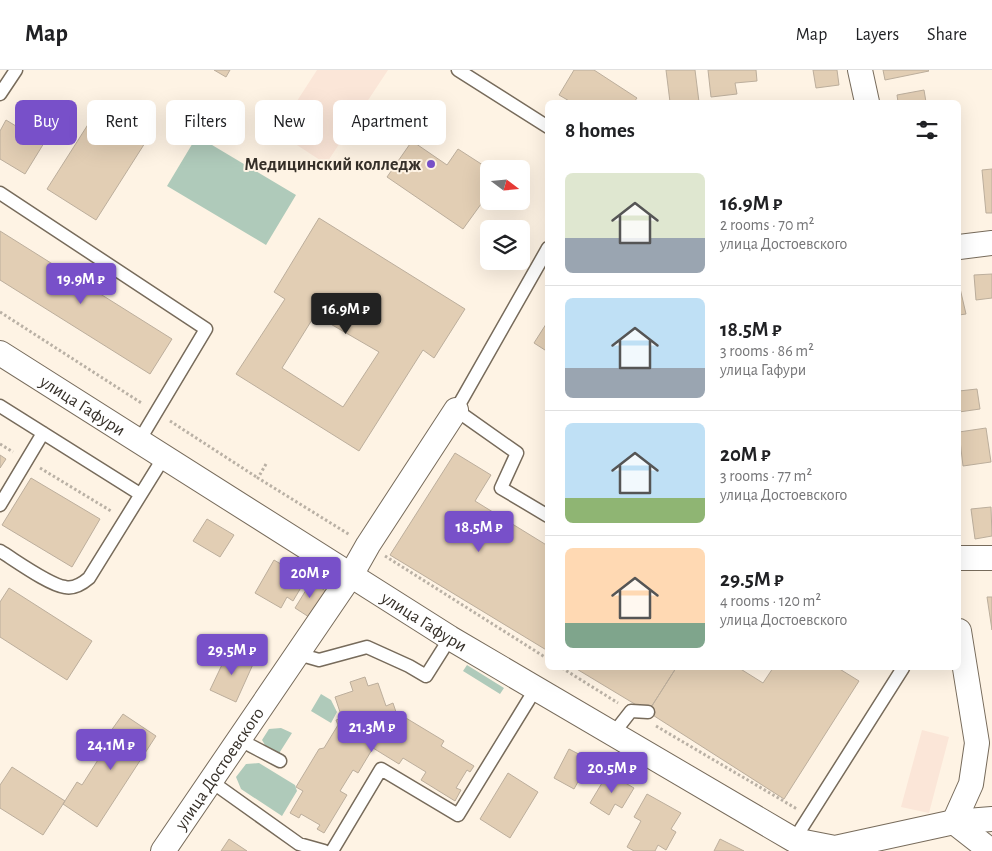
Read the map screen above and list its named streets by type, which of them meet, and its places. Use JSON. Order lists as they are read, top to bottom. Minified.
{"streets":{"street":["улица Гафури","улица Достоевского"]},"crossings":[["улица Гафури","улица Достоевского"]],"places":["Медицинский колледж"],"north":"right","page":{"header":"Map","nav":["Map","Layers","Share"],"chip":["Buy","Rent","Filters","New","Apartment"],"heading":"8 homes","list":[{"name":"16.9M ₽","note":"2 rooms · 70 m² · улица Достоевского"},{"name":"18.5M ₽","note":"3 rooms · 86 m² · улица Гафури"},{"name":"20M ₽","note":"3 rooms · 77 m² · улица Достоевского"},{"name":"29.5M ₽","note":"4 rooms · 120 m² · улица Достоевского"}],"price":["19.9M ₽","16.9M ₽","18.5M ₽","20M ₽","29.5M ₽","21.3M ₽","24.1M ₽","20.5M ₽"]}}
